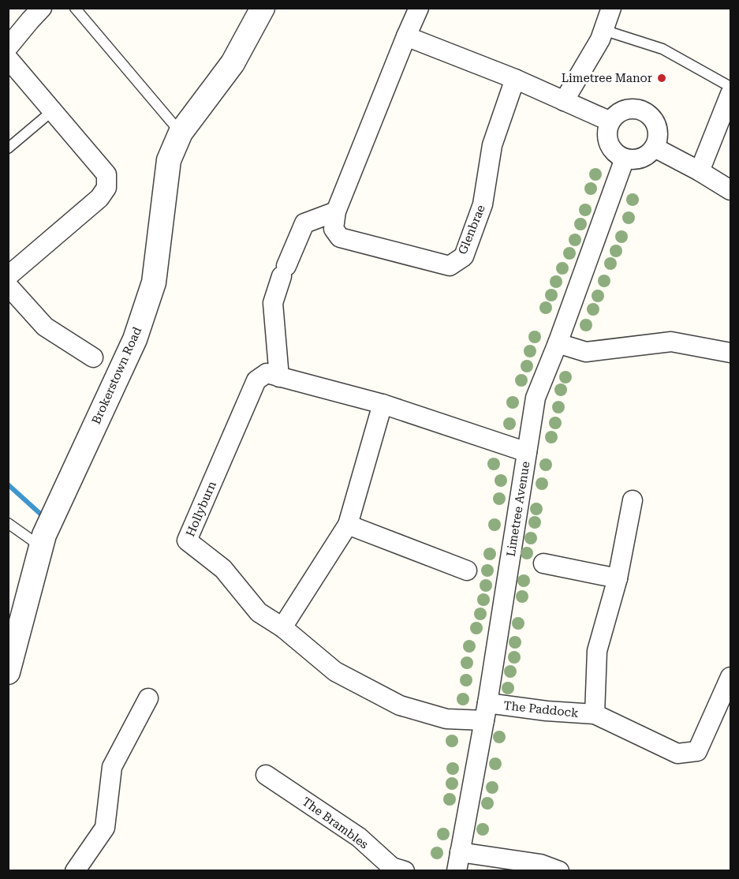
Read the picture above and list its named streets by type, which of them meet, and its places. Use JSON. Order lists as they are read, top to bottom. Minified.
{"streets":{"street":["Glenbrae","Brokerstown Road","Hollyburn","Limetree Avenue","The Paddock","The Brambles"]},"crossings":[["Hollyburn","Limetree Avenue"],["Hollyburn","The Paddock"],["Limetree Avenue","The Paddock"]],"places":["Limetree Manor"]}
